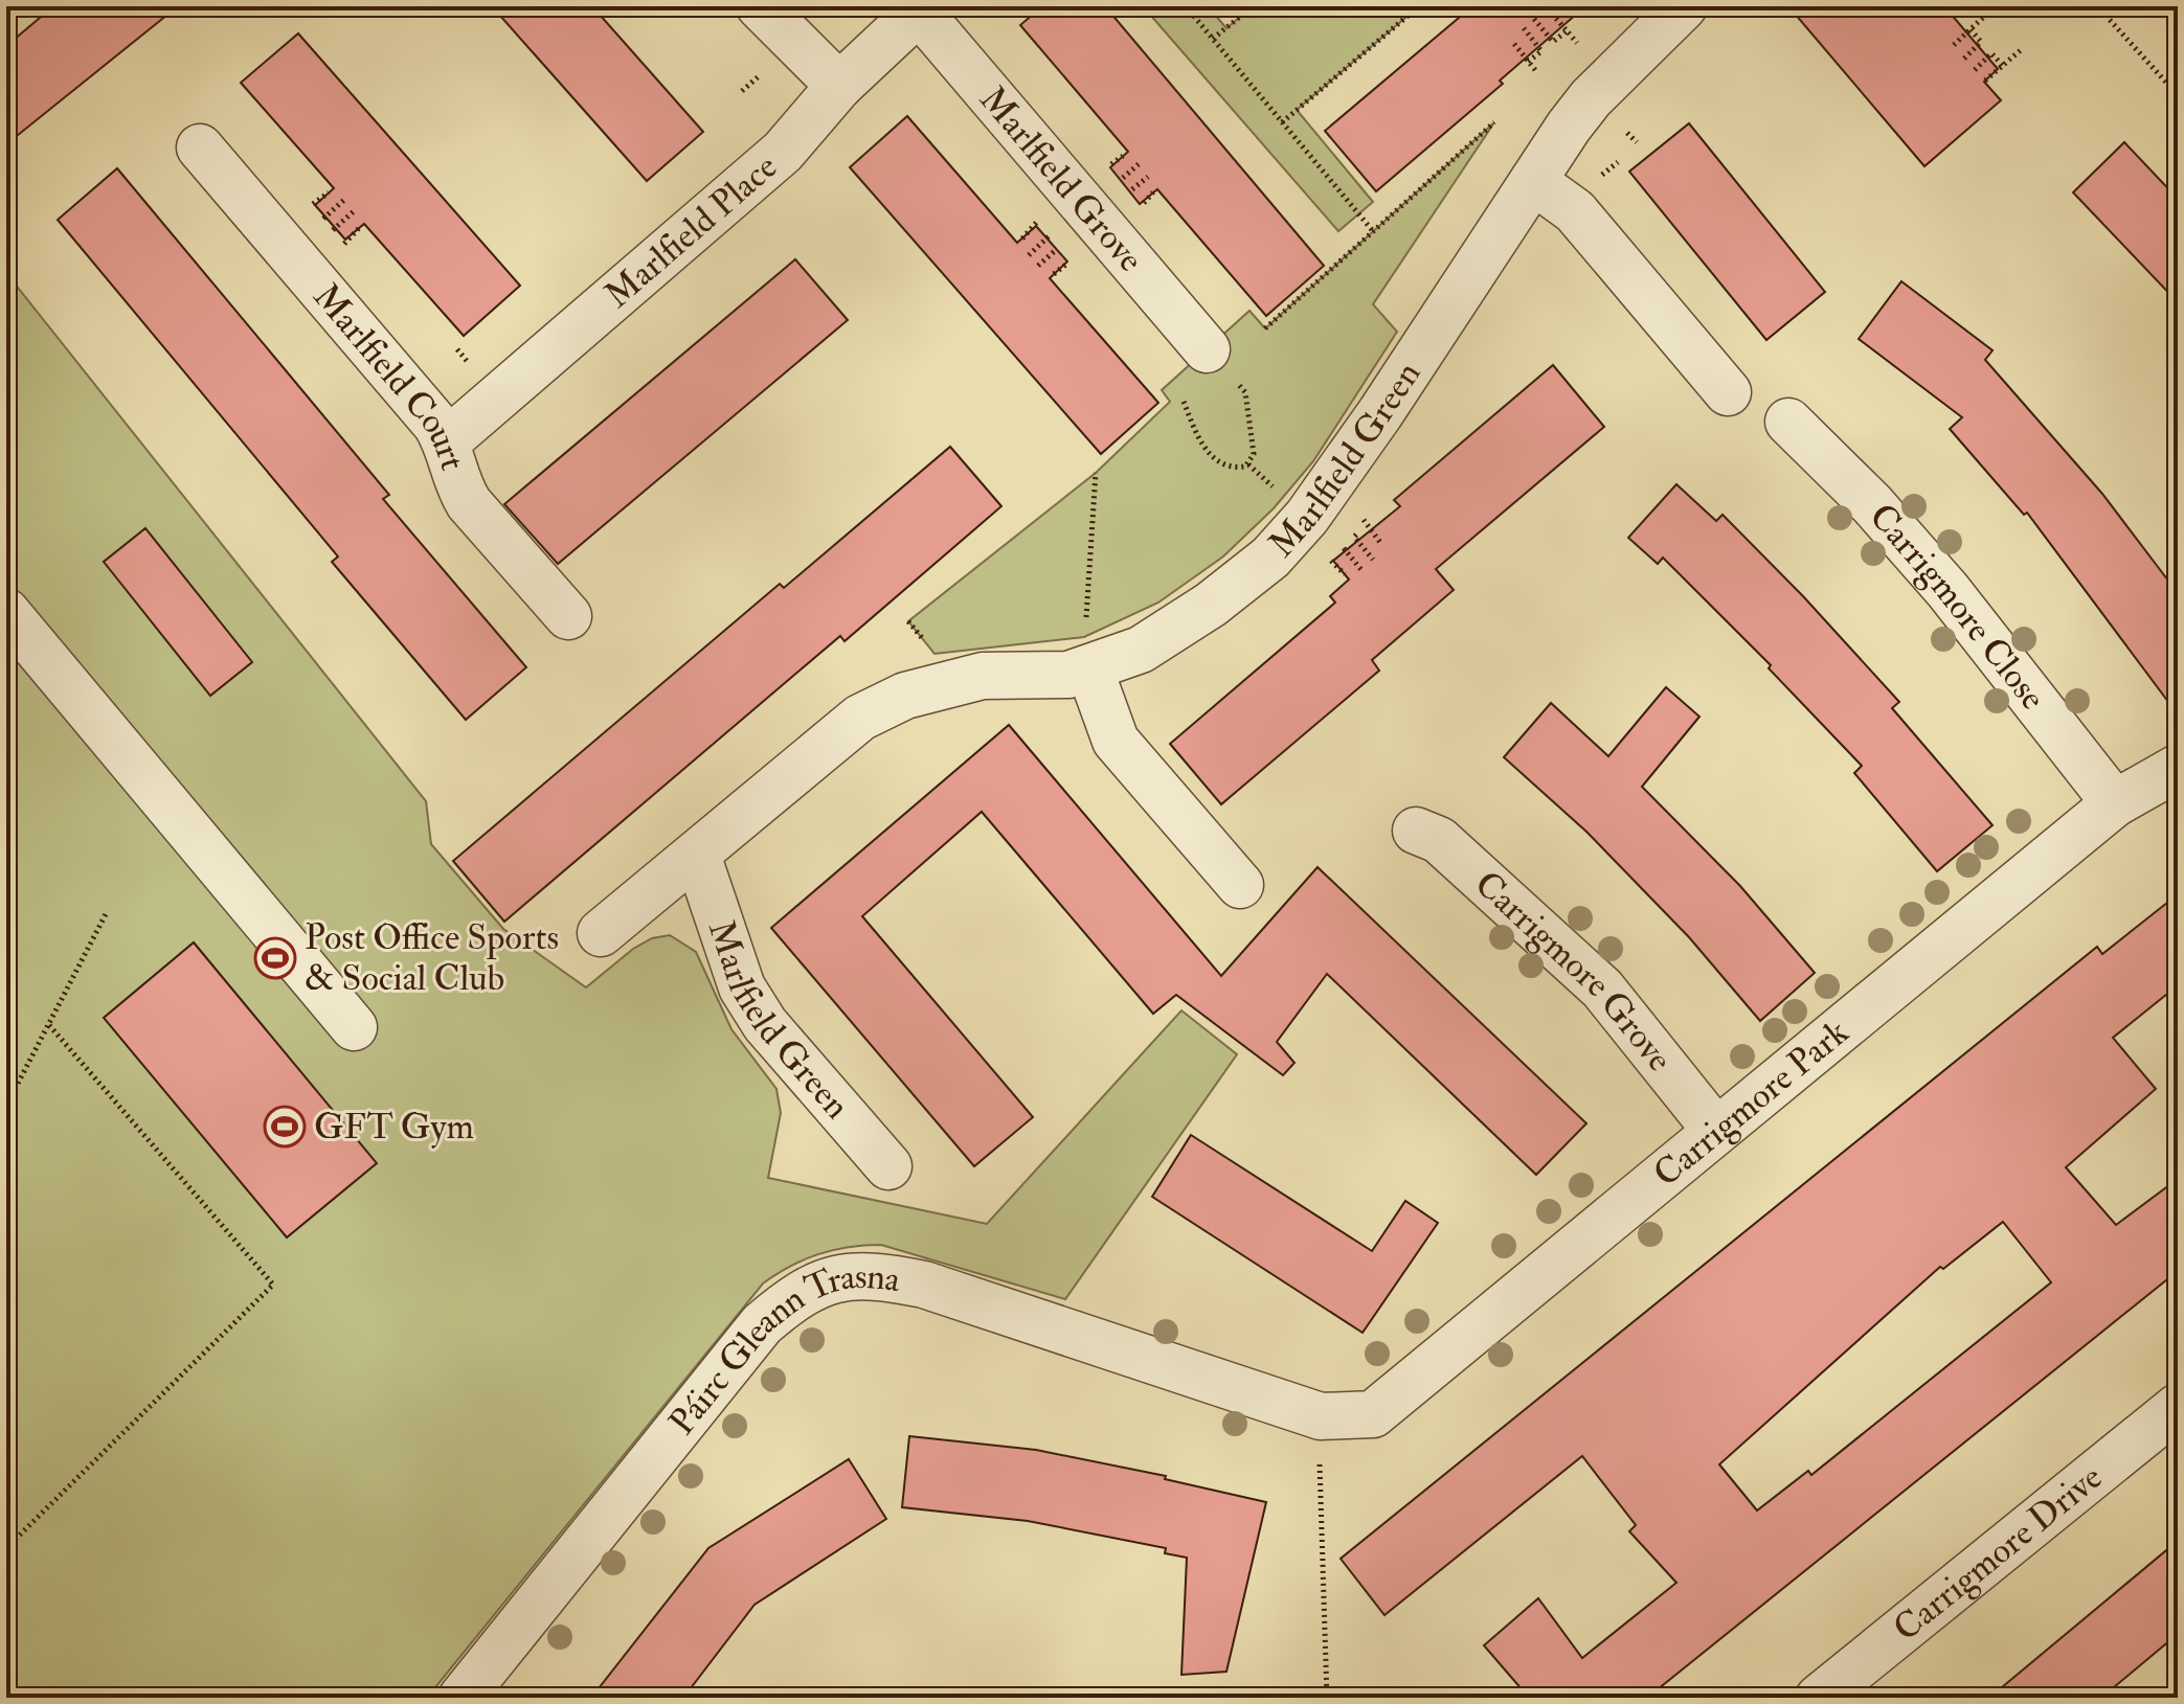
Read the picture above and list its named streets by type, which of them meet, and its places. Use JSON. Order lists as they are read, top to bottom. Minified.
{"streets":{"street":["Marlfield Grove","Marlfield Place","Marlfield Court","Marlfield Green","Carrigmore Close","Carrigmore Grove","Carrigmore Park","Páirc Gleann Trasna","Carrigmore Drive"]},"crossings":[["Marlfield Grove","Marlfield Place"],["Marlfield Place","Marlfield Court"],["Carrigmore Close","Carrigmore Park"],["Carrigmore Grove","Carrigmore Park"],["Carrigmore Park","Páirc Gleann Trasna"]],"places":{"sports":["Post Office Sports & Social Club","GFT Gym"]}}
